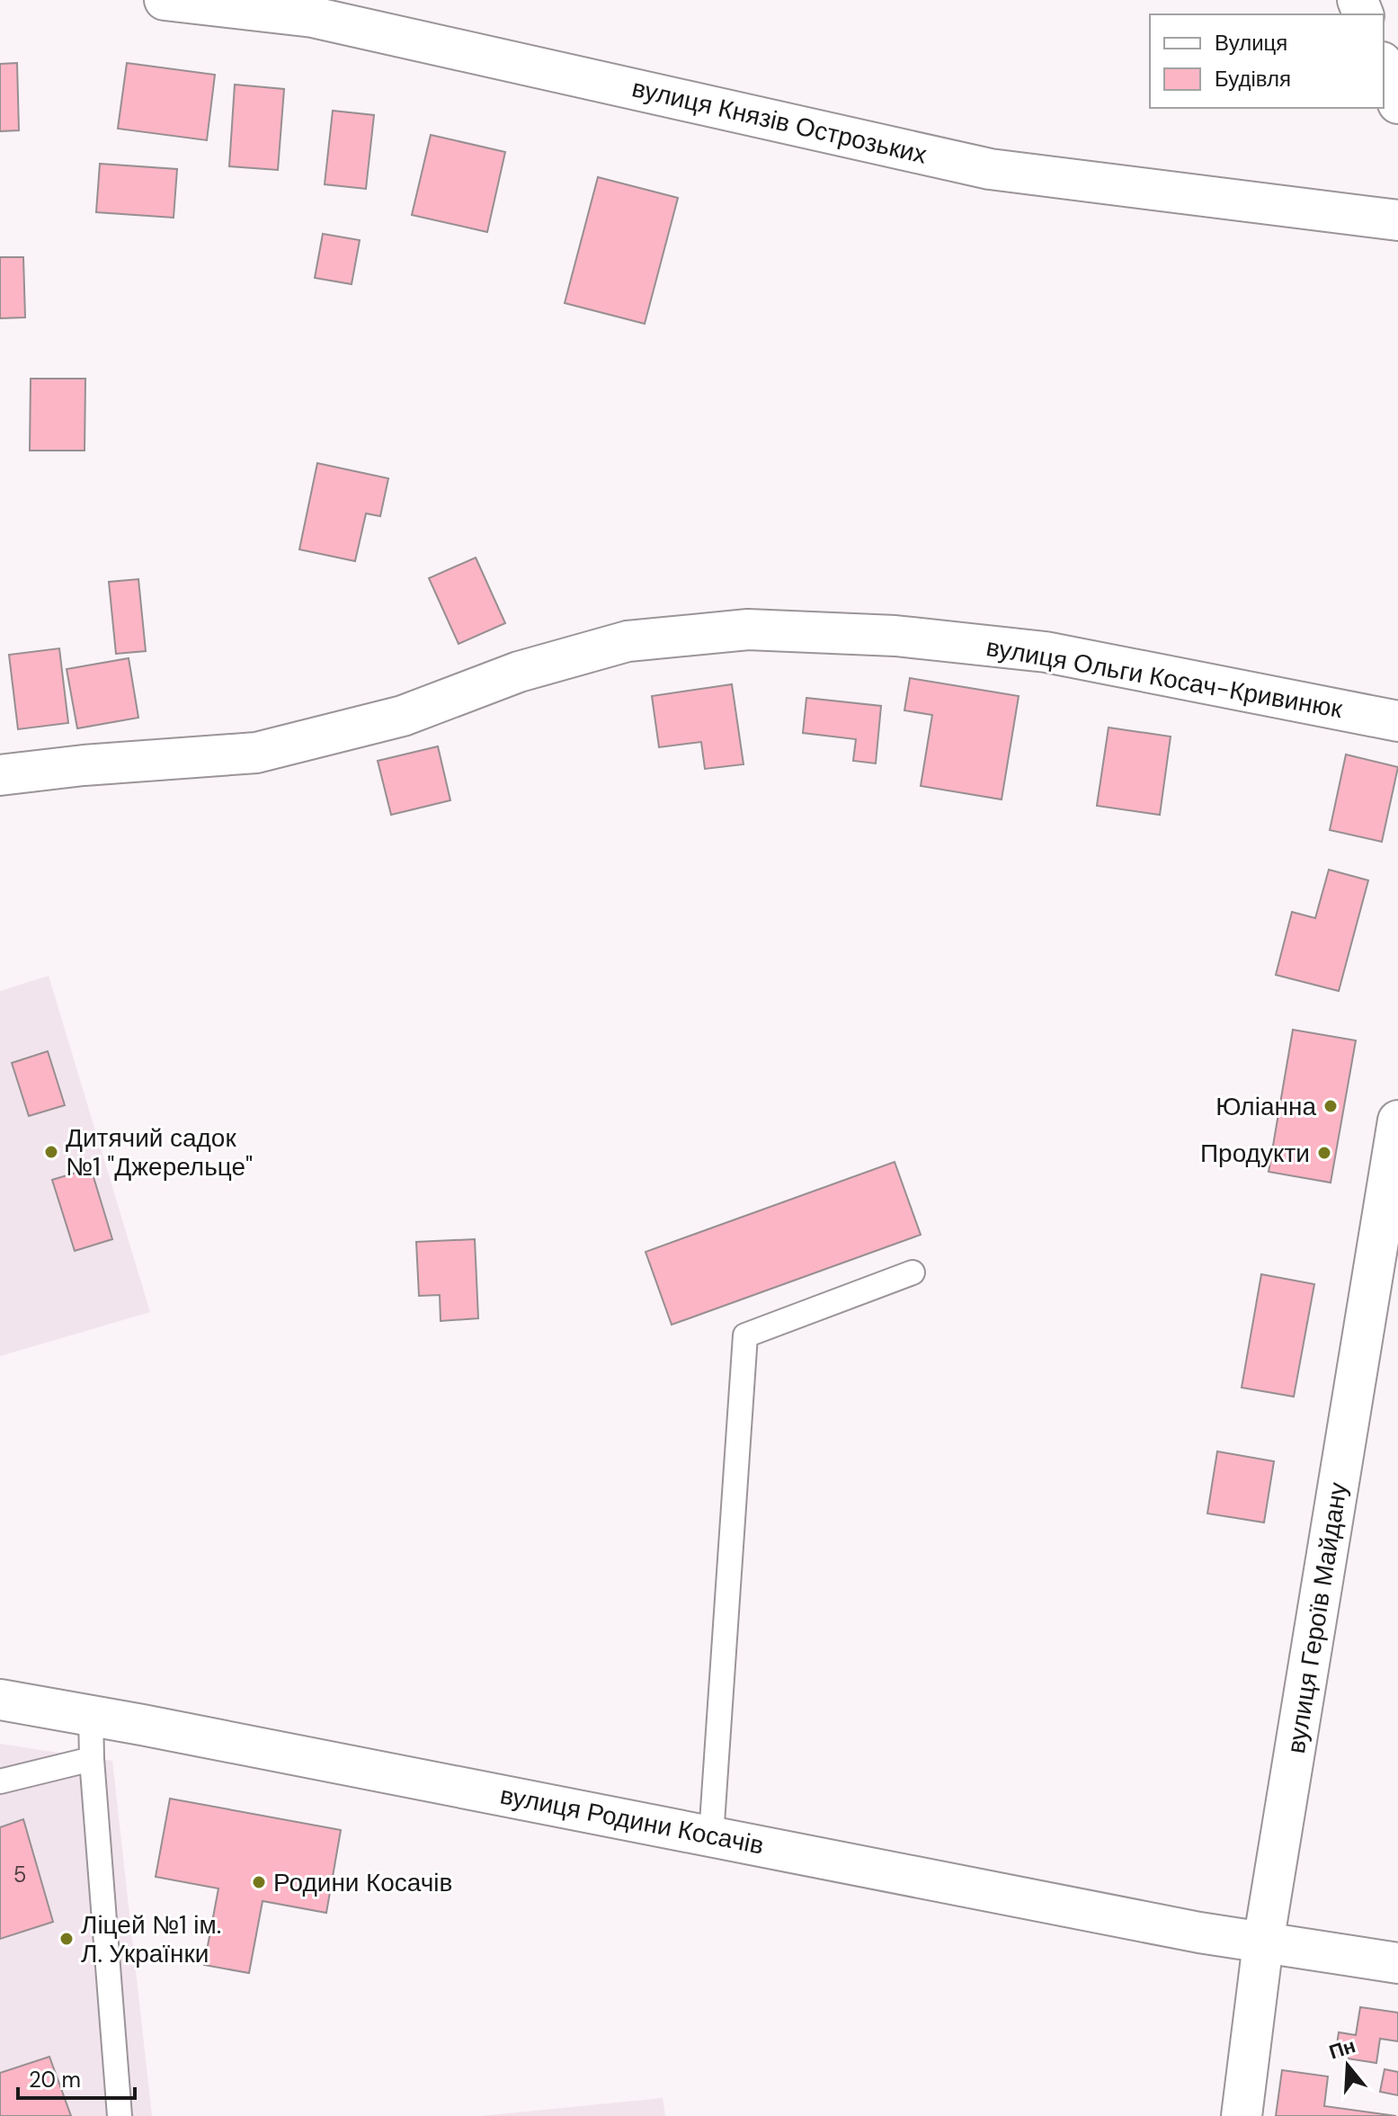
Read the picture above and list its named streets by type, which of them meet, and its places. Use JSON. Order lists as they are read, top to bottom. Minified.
{"streets":{"street":["вулиця Князів Острозьких","вулиця Ольги Косач-Кривинюк","вулиця Героїв Майдану","вулиця Родини Косачів"]},"crossings":[["вулиця Героїв Майдану","вулиця Родини Косачів"]],"places":["Юліанна","Дитячий садок №1 \"Джерельце\"","Продукти","Родини Косачів","Ліцей №1 ім. Л. Українки"],"house_numbers":["5"],"legend":["Вулиця","Будівля"],"scale_bar":"20 m","north":"top"}
